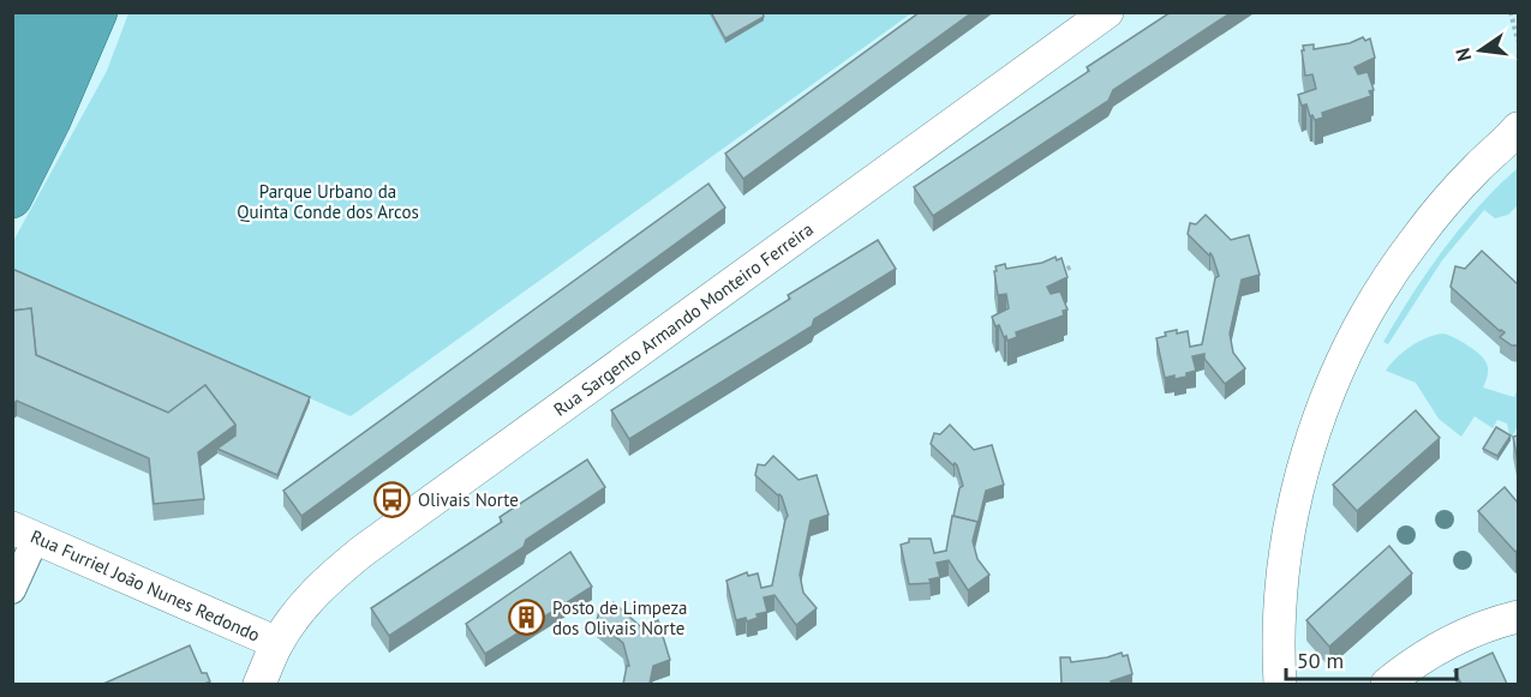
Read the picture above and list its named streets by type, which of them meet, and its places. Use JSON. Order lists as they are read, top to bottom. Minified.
{"streets":{"street":["Rua Sargento Armando Monteiro Ferreira","Rua Furriel João Nunes Redondo"]},"crossings":[["Rua Sargento Armando Monteiro Ferreira","Rua Furriel João Nunes Redondo"]],"parks":["Parque Urbano da Quinta Conde dos Arcos"],"places":{"bus stop":["Olivais Norte"],"building":["Posto de Limpeza dos Olivais Norte"]},"scale_bar":"50 m","north":"left"}
